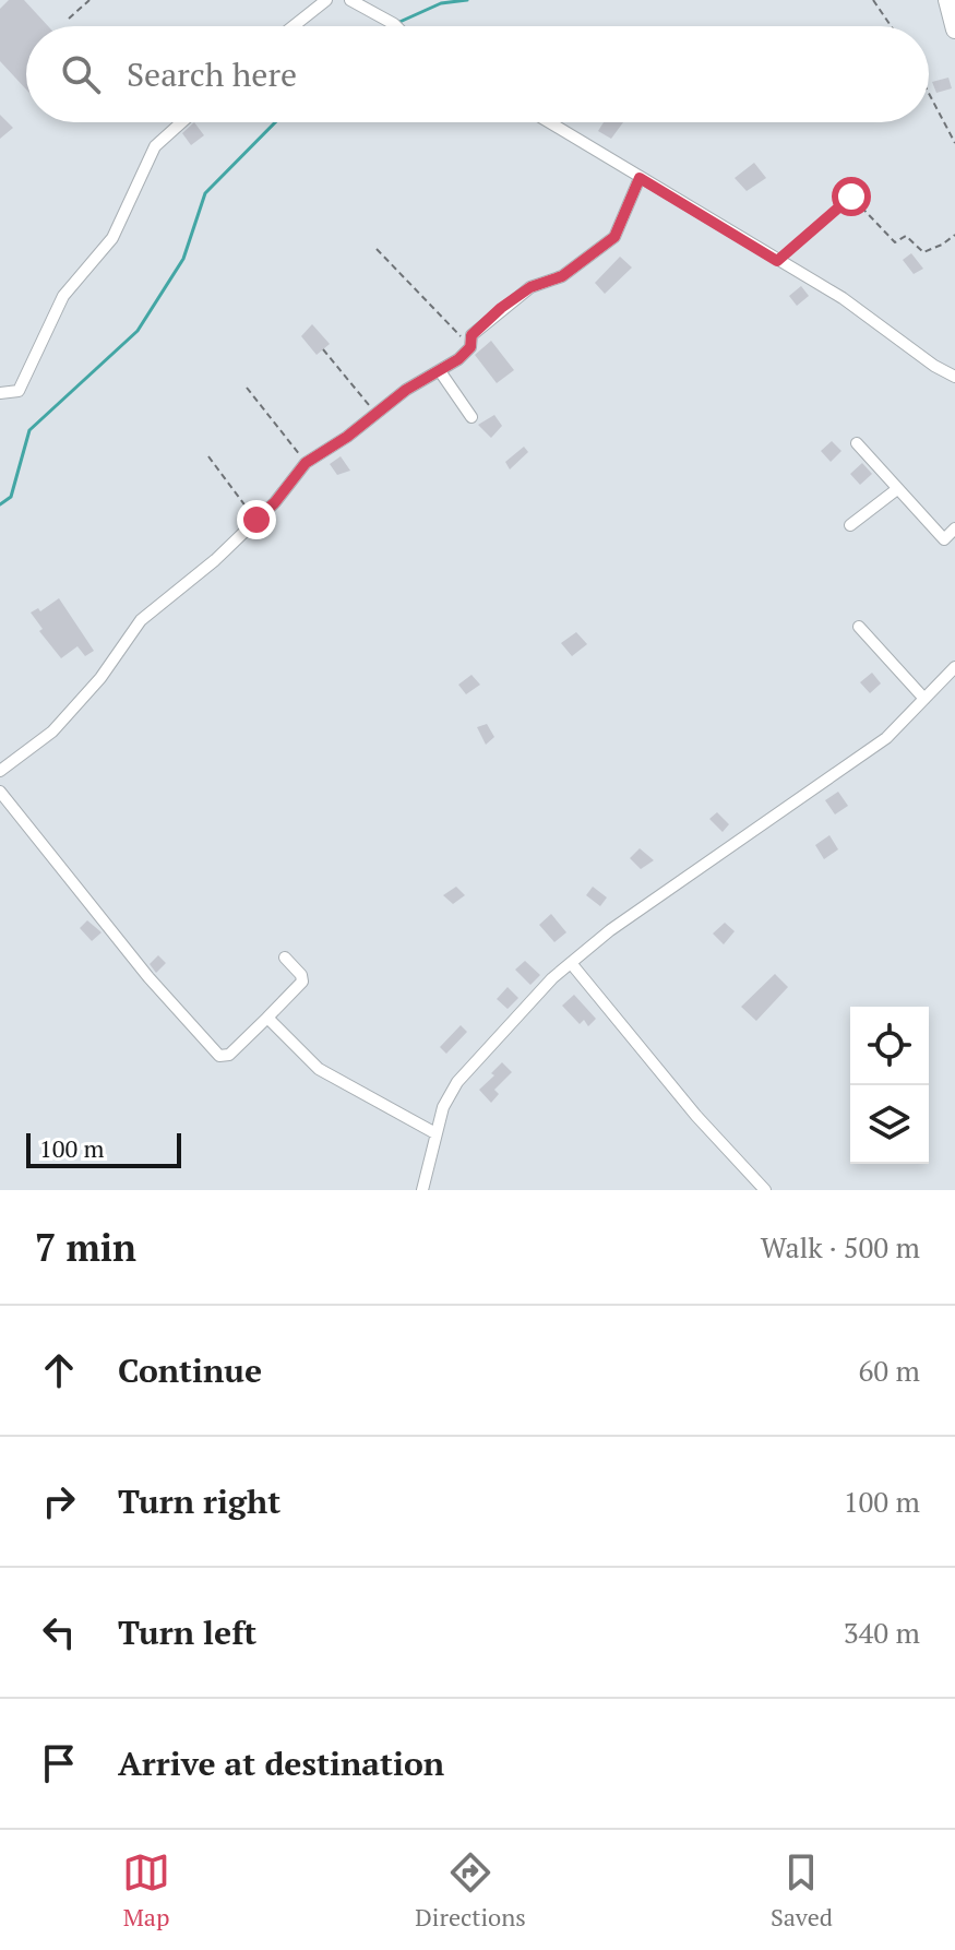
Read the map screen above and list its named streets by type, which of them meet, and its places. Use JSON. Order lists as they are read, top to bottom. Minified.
{"scale_bar":"100 m","page":{"search":"Search here","scale":"100 m","heading":["7 min","Walk · 500 m"],"list":[["Continue","60 m"],["Turn right","100 m"],["Turn left","340 m"],"Arrive at destination"],"nav":["Map","Directions","Saved"]}}
